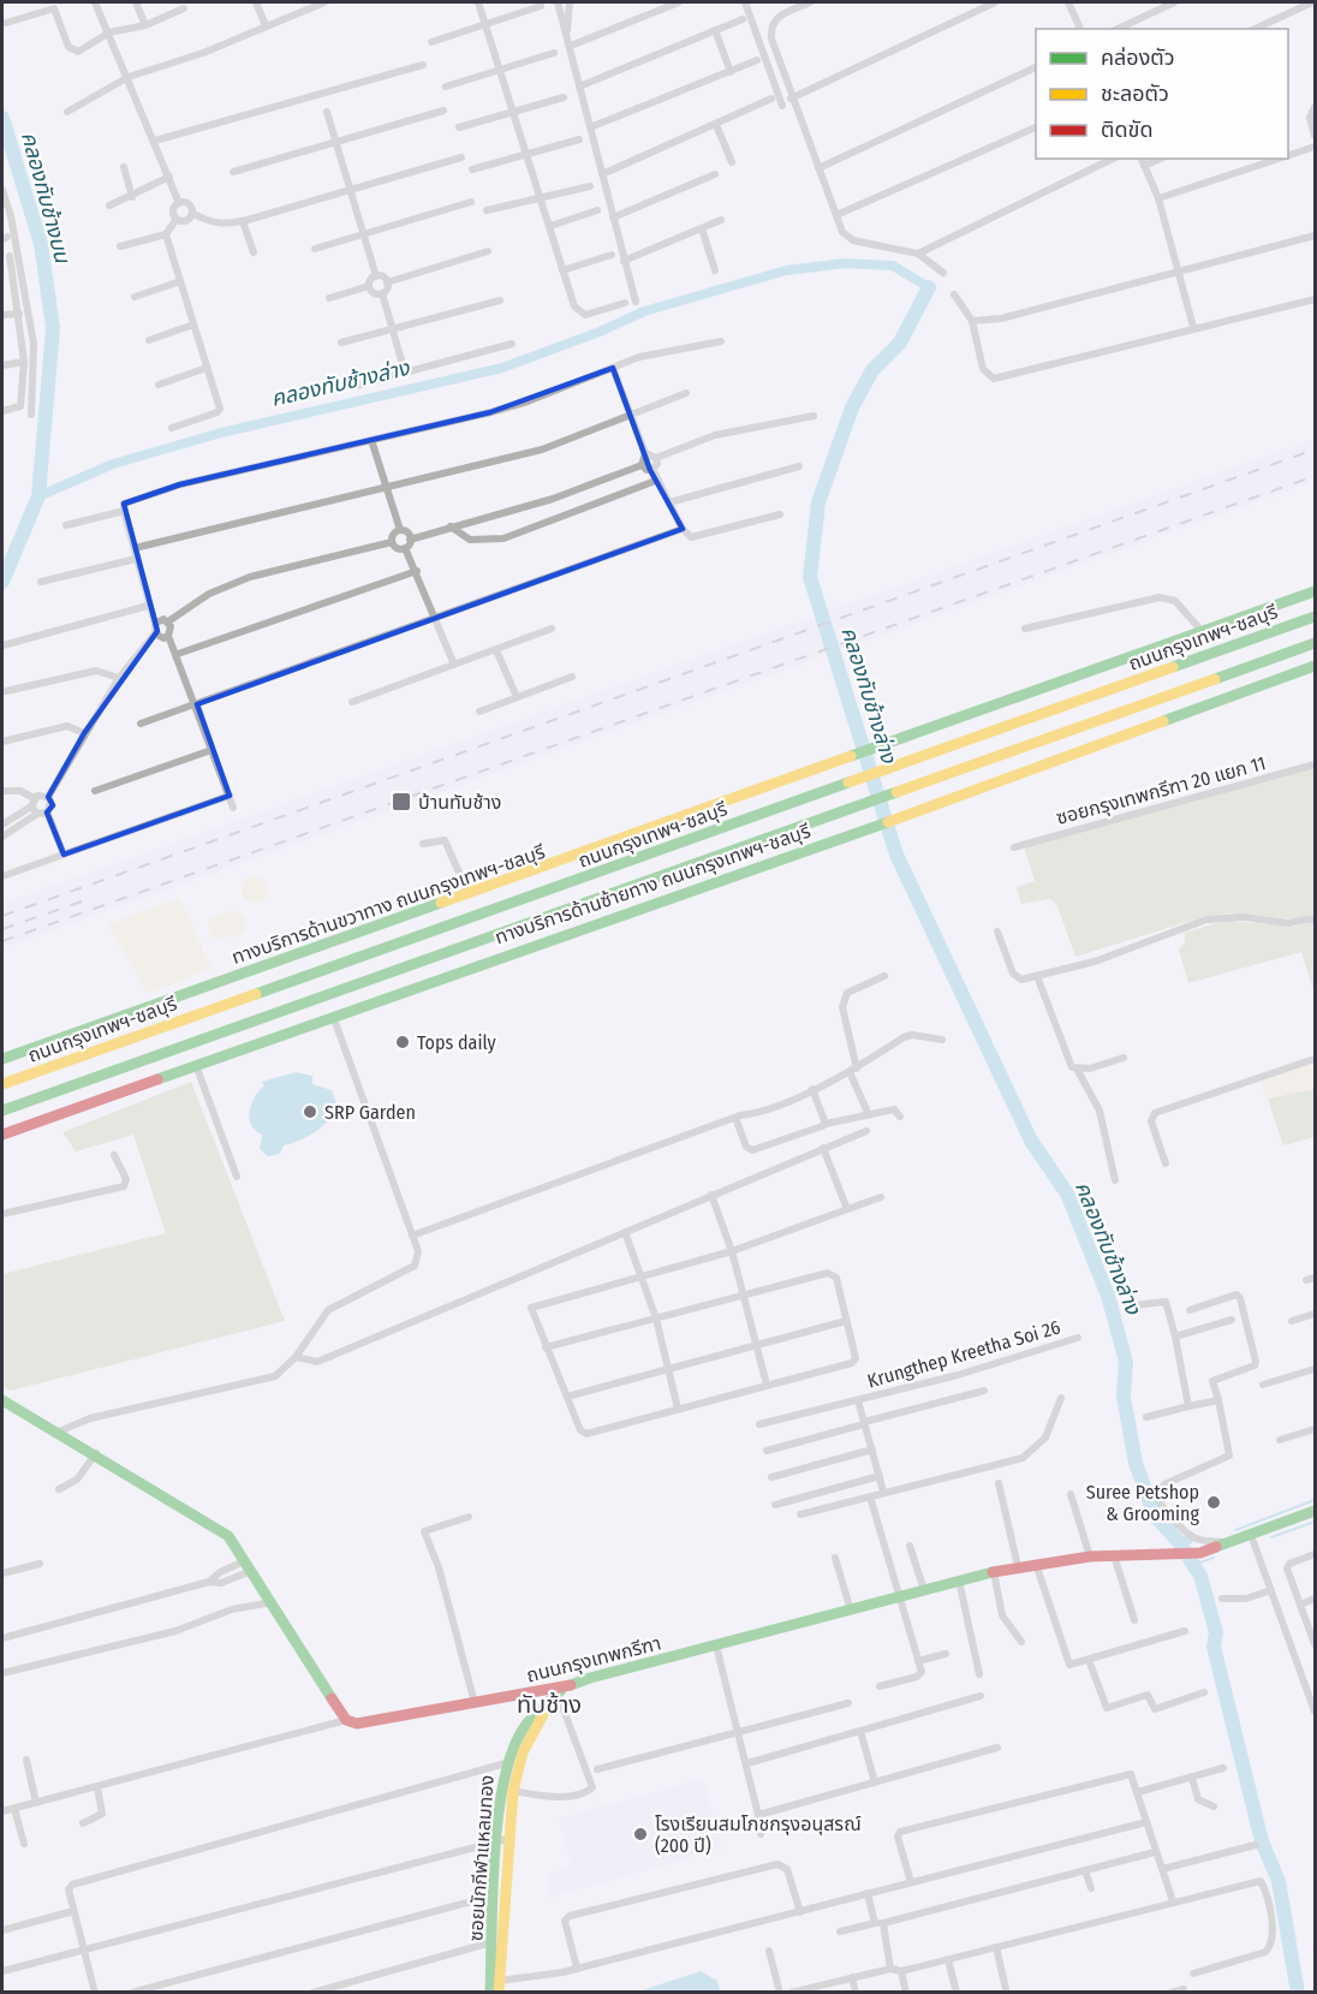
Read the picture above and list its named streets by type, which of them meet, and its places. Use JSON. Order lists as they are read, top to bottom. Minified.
{"streets":{"main road":["ถนนกรุงเทพฯ-ชลบุรี","ทางบริการด้านซ้ายทาง ถนนกรุงเทพฯ-ชลบุรี","ทางบริการด้านขวาทาง ถนนกรุงเทพฯ-ชลบุรี","ถนนกรุงเทพกรีฑา","ซอยนักกีฬาแหลมทอง"],"street":["ซอยกรุงเทพกรีฑา 20 แยก 11","Krungthep Kreetha Soi 26"]},"crossings":[["ถนนกรุงเทพกรีฑา","ซอยนักกีฬาแหลมทอง"]],"districts":["ทับช้าง"],"water":["คลองทับช้างบน","คลองทับช้างล่าง"],"places":{"transit":["บ้านทับช้าง"],"other":["Tops daily","SRP Garden","Suree Petshop & Grooming","โรงเรียนสมโภชกรุงอนุสรณ์ (200 ปี)"]},"legend":["คล่องตัว","ชะลอตัว","ติดขัด"]}
